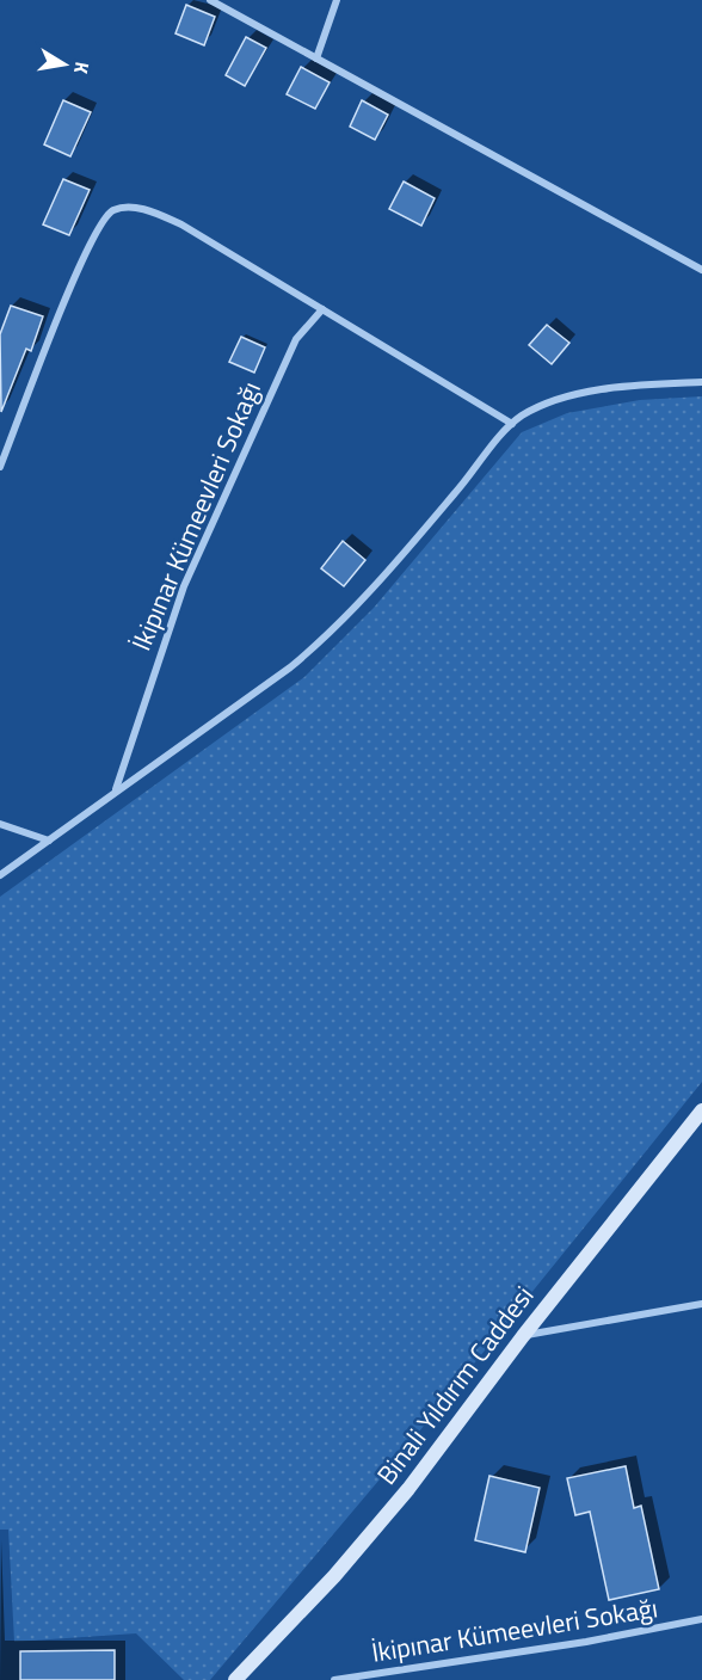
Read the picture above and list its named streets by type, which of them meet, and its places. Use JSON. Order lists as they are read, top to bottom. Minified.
{"streets":{"street":["İkipınar Kümeevleri Sokağı","Binali Yıldırım Caddesi"]},"north":"right"}
